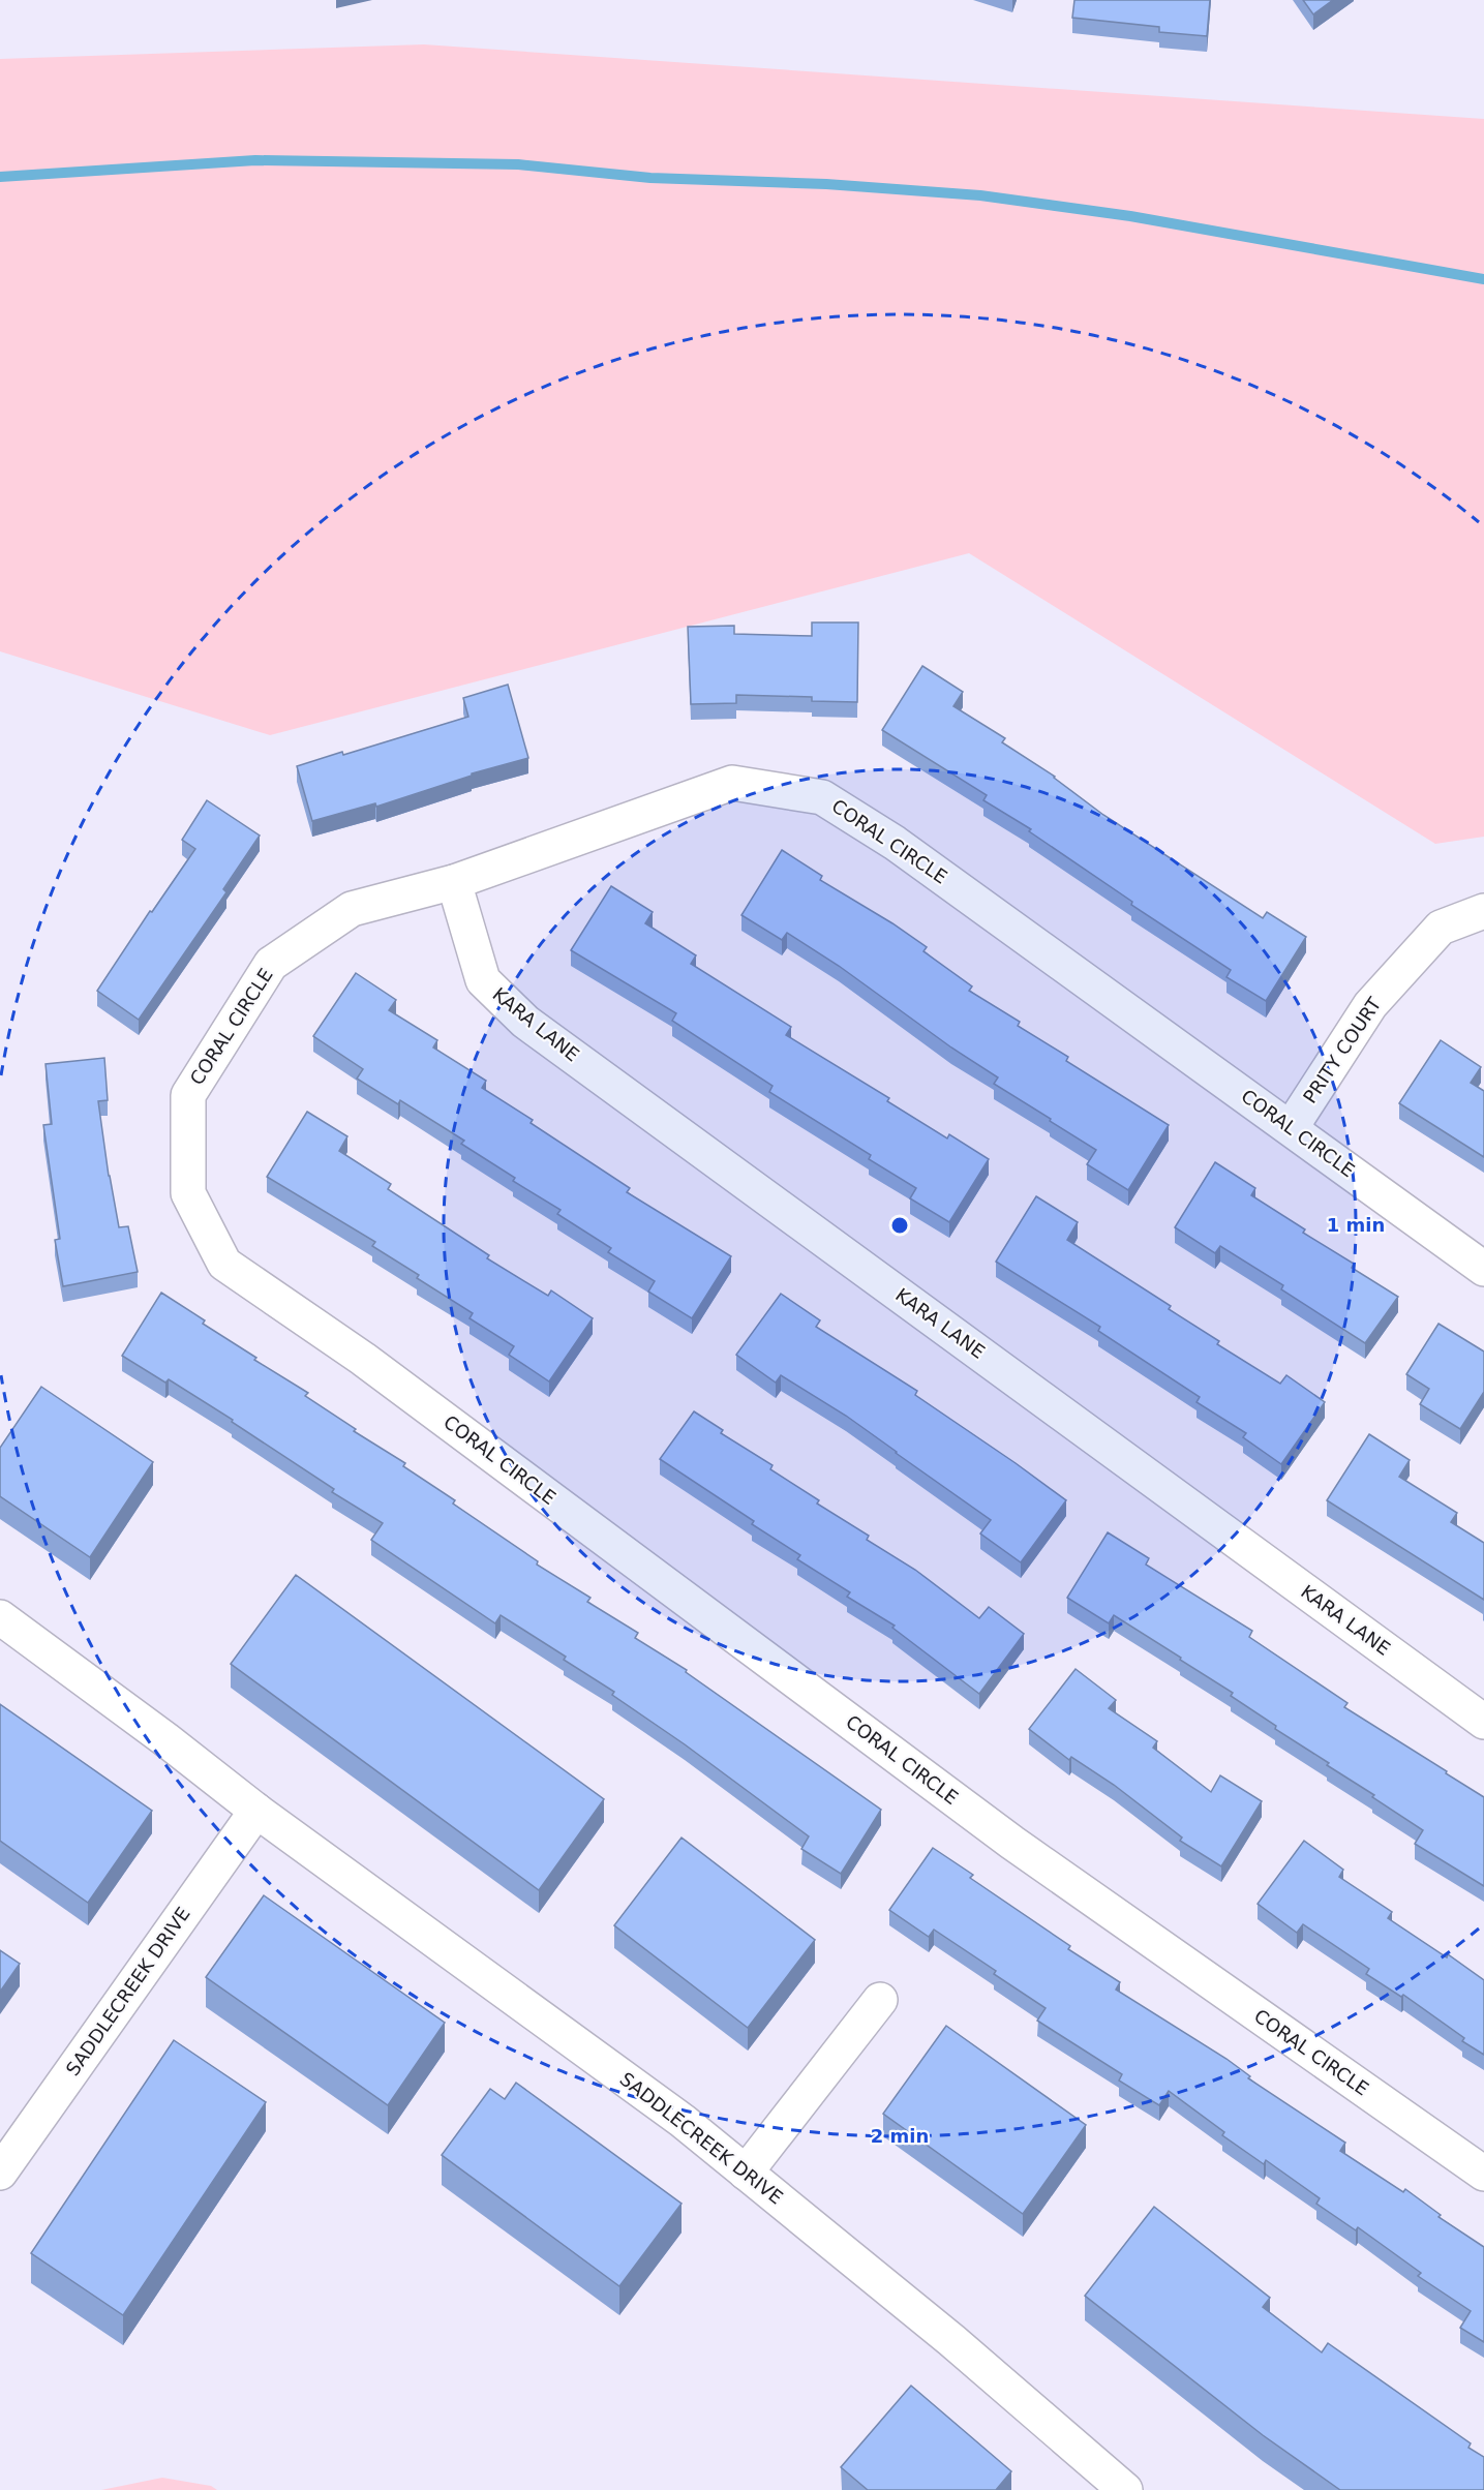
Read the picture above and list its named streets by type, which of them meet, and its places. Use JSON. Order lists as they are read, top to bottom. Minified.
{"streets":{"street":["CORAL CIRCLE","KARA LANE","PRITY COURT","SADDLECREEK DRIVE"]},"crossings":[["CORAL CIRCLE","KARA LANE"],["CORAL CIRCLE","PRITY COURT"]],"rings":["1 min","2 min"]}
